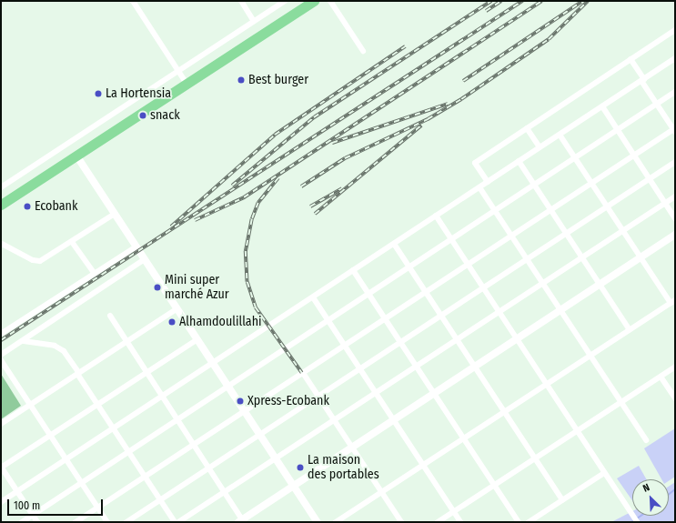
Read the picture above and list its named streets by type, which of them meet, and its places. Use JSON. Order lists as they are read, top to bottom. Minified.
{"places":["Best burger","La Hortensia","snack","Ecobank","Mini super marché Azur","Alhamdoulillahi","Xpress-Ecobank","La maison des portables"],"scale_bar":"100 m","north":"top left"}
